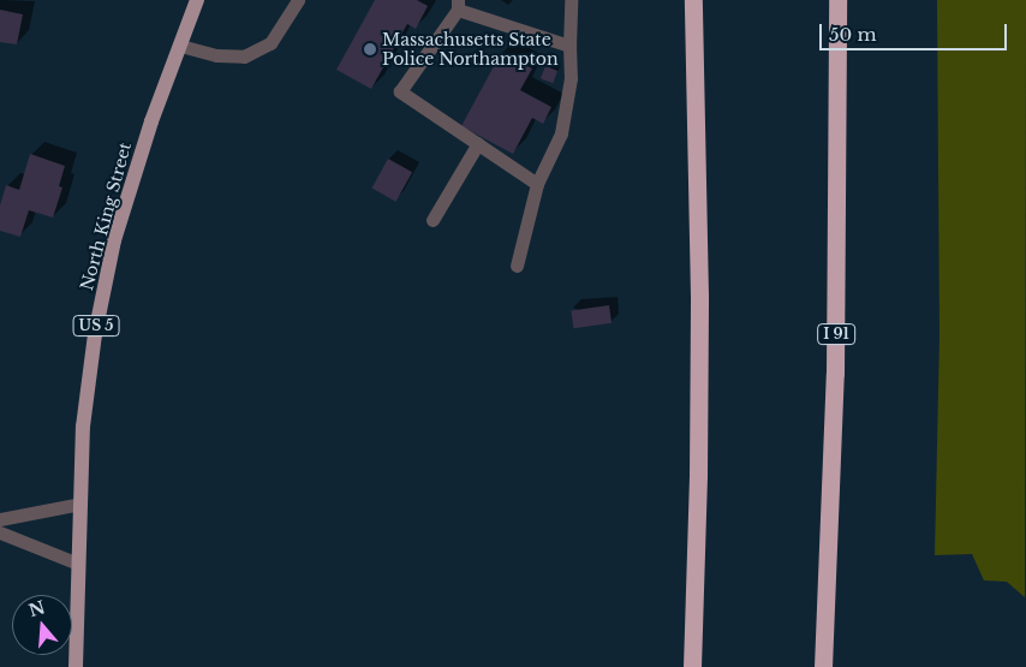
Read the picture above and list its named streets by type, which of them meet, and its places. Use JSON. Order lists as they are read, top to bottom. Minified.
{"streets":{"highway":["I 91"],"main road":["North King Street","US 5"]},"places":["Massachusetts State Police Northampton"],"scale_bar":"50 m","north":"top"}
